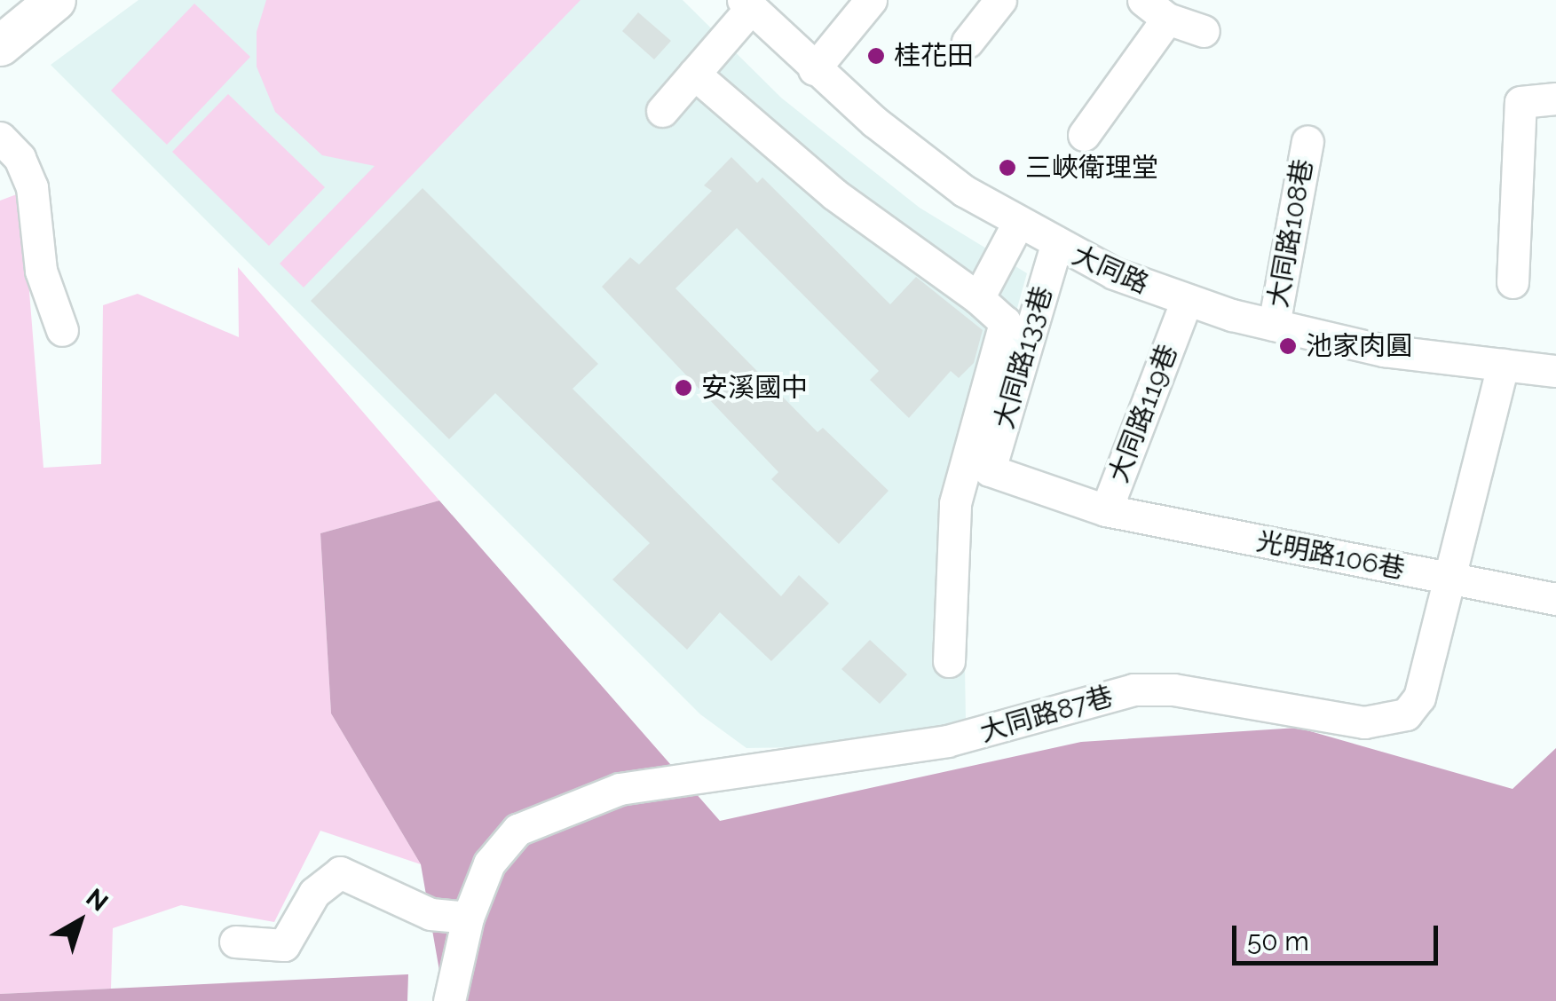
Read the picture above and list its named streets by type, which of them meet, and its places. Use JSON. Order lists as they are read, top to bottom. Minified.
{"streets":{"street":["大同路108巷","大同路","大同路133巷","大同路119巷","光明路106巷","大同路87巷"]},"crossings":[["大同路108巷","大同路"],["大同路","大同路133巷"],["大同路","大同路119巷"],["大同路","大同路87巷"],["大同路133巷","大同路119巷"],["大同路119巷","光明路106巷"],["光明路106巷","大同路87巷"]],"places":["桂花田","三峽衛理堂","池家肉圓","安溪國中"],"scale_bar":"50 m","north":"top right"}
